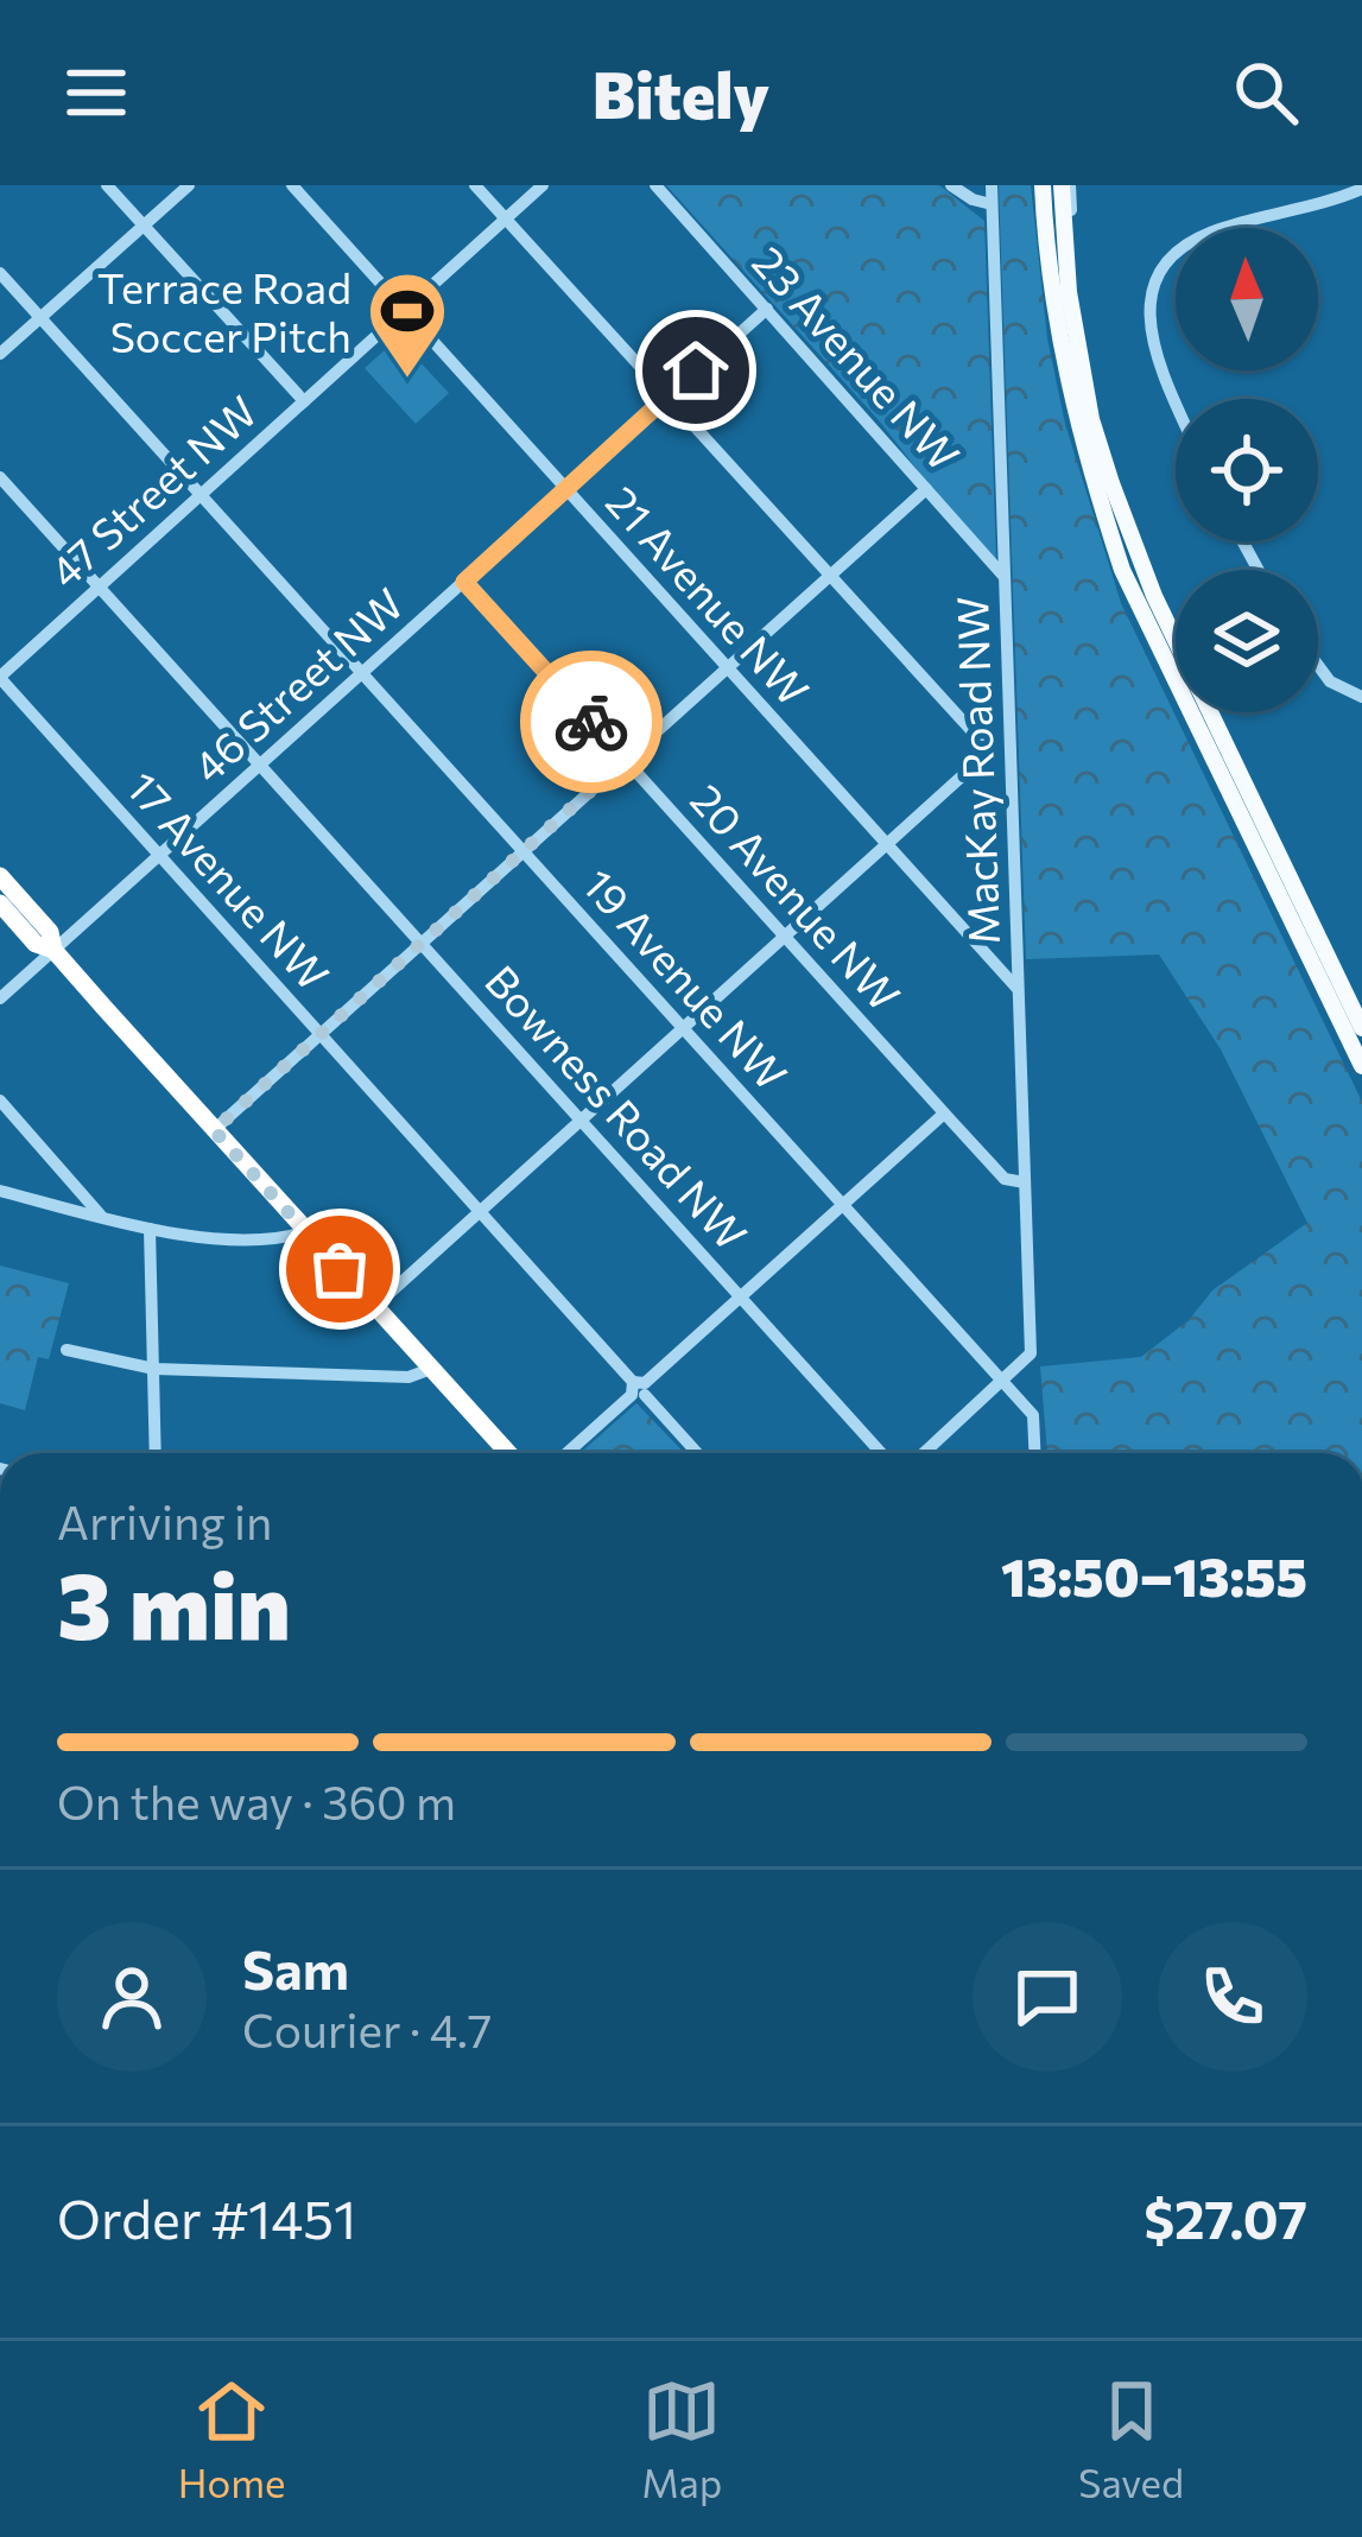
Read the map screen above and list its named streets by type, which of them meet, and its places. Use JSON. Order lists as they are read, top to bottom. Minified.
{"streets":{"street":["23 Avenue NW","47 Street NW","21 Avenue NW","46 Street NW","MacKay Road NW","17 Avenue NW","20 Avenue NW","19 Avenue NW","Bowness Road NW"]},"crossings":[["23 Avenue NW","46 Street NW"],["23 Avenue NW","MacKay Road NW"],["47 Street NW","21 Avenue NW"],["47 Street NW","17 Avenue NW"],["47 Street NW","19 Avenue NW"],["47 Street NW","Bowness Road NW"],["21 Avenue NW","46 Street NW"],["21 Avenue NW","MacKay Road NW"],["46 Street NW","17 Avenue NW"],["46 Street NW","20 Avenue NW"],["46 Street NW","19 Avenue NW"],["46 Street NW","Bowness Road NW"],["MacKay Road NW","20 Avenue NW"],["MacKay Road NW","19 Avenue NW"]],"places":{"sports":["Terrace Road Soccer Pitch"]},"north":"top","page":{"header":"Bitely","heading":["3 min","Arriving in","13:50–13:55"],"panel":["Sam","Courier · 4.7","Order #1451","$27.07"],"bar":"On the way · 360 m","tabs":["Home","Map","Saved"]}}
